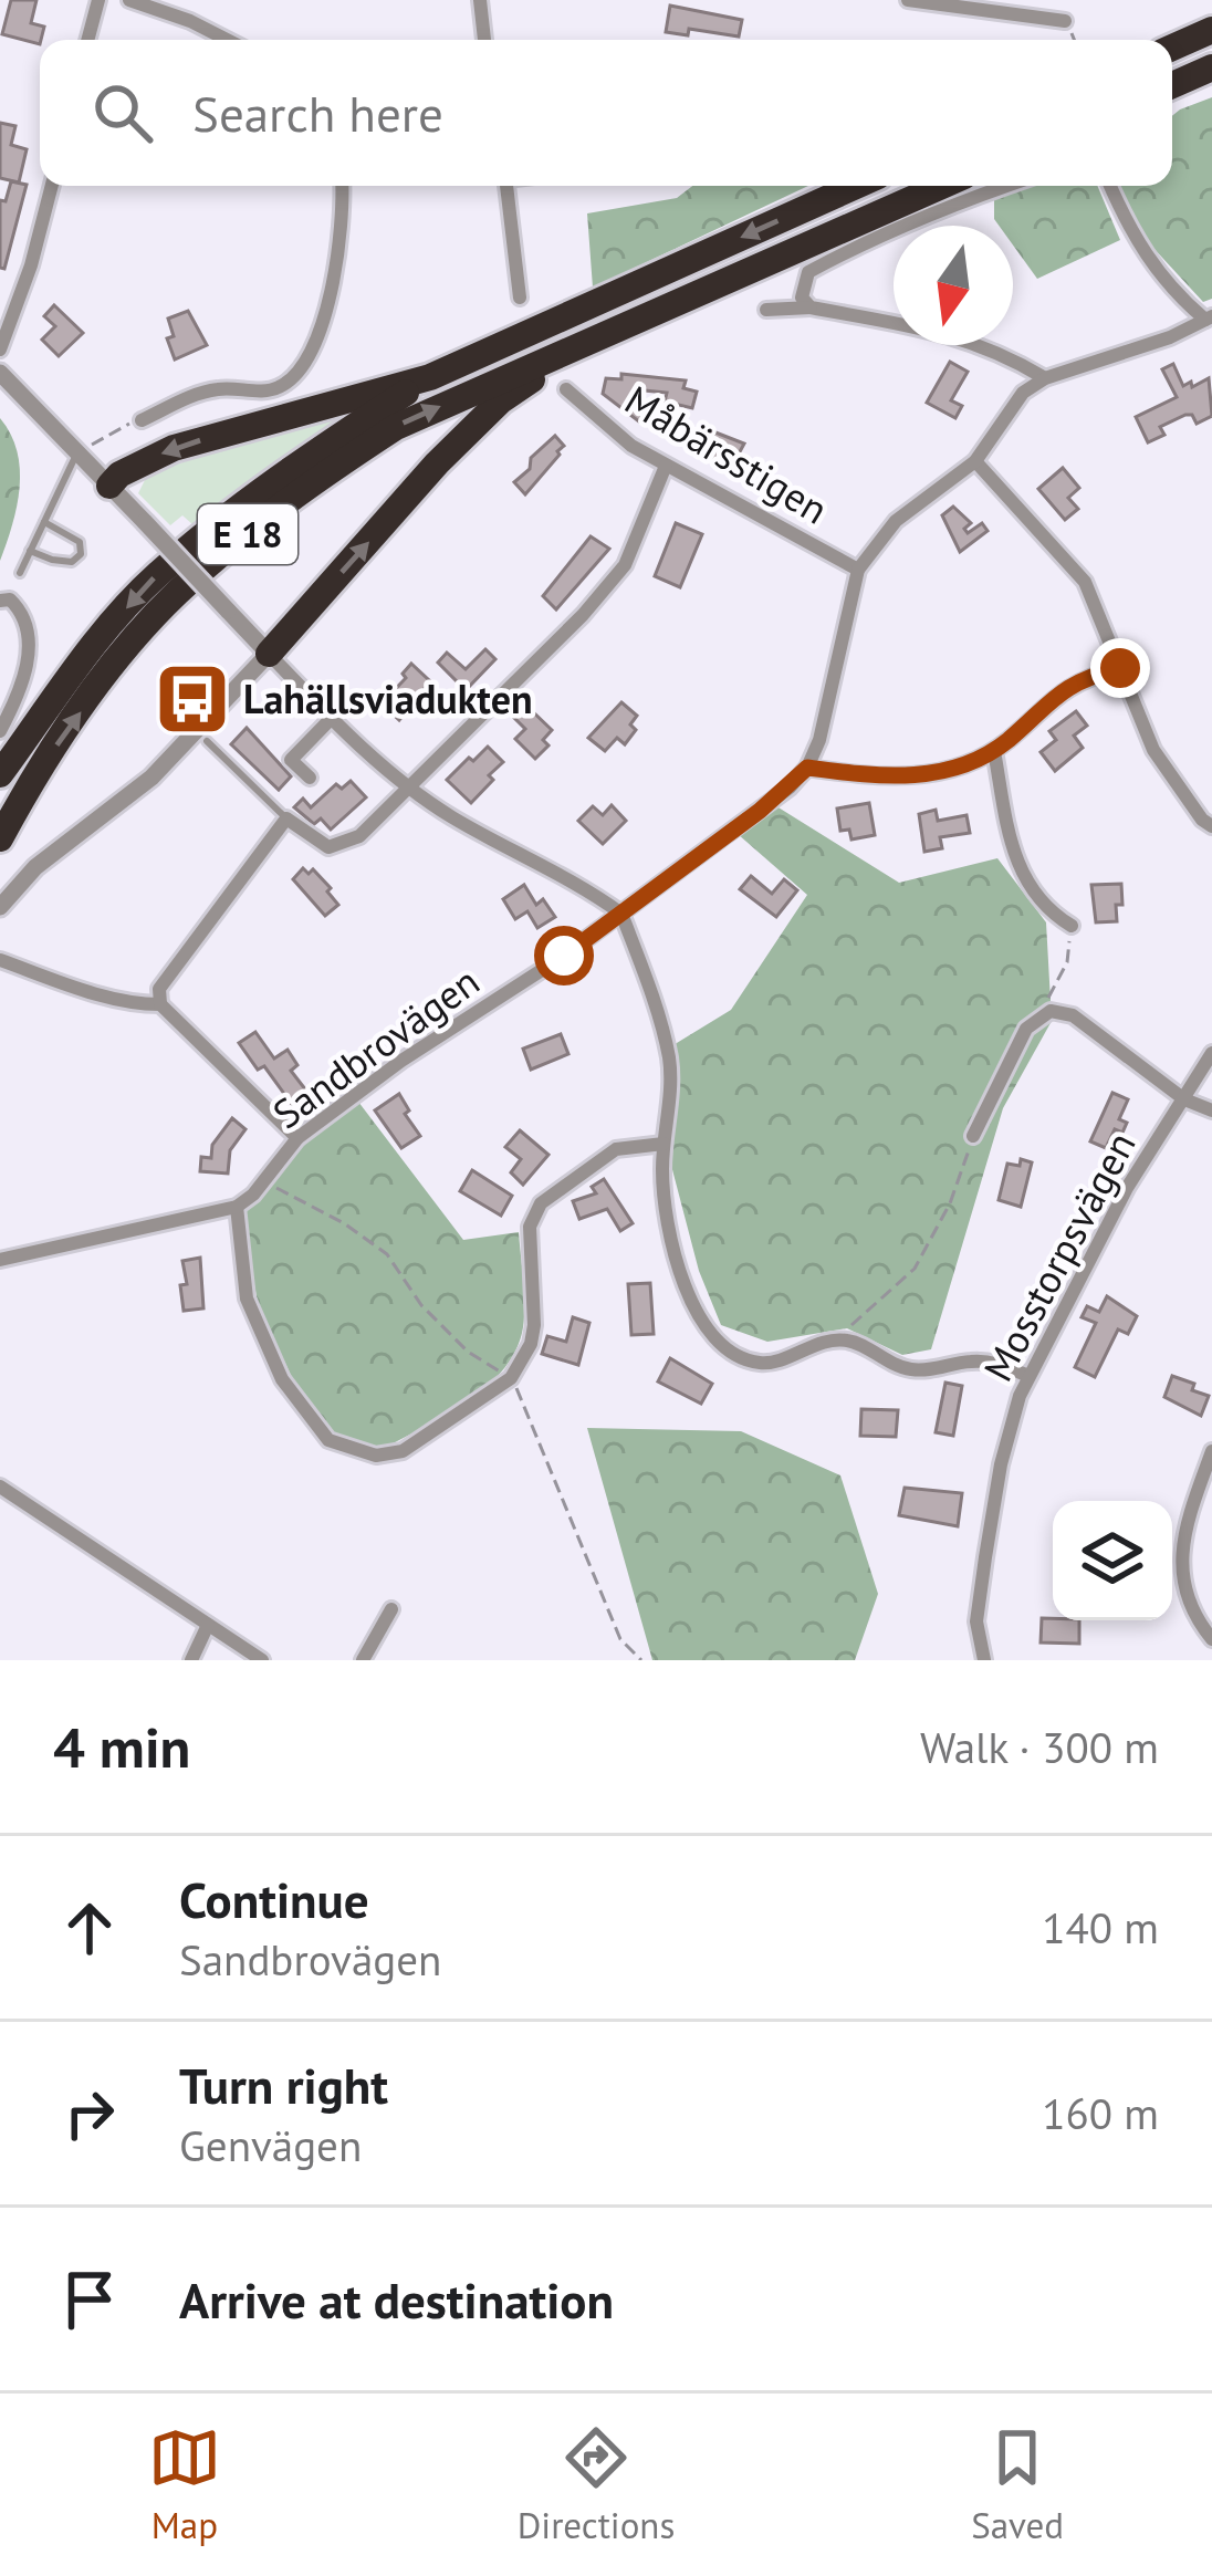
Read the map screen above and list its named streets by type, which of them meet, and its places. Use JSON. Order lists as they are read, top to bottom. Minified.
{"streets":{"highway":["E 18"],"street":["Måbärsstigen","Sandbrovägen","Mosstorpsvägen"]},"crossings":[["Måbärsstigen","Sandbrovägen"]],"places":{"bus stop":["Lahällsviadukten"]},"north":"bottom","page":{"search":"Search here","heading":["4 min","Walk · 300 m"],"list":[["Continue","Sandbrovägen","140 m"],["Turn right","Genvägen","160 m"],"Arrive at destination"],"nav":["Map","Directions","Saved"]}}
